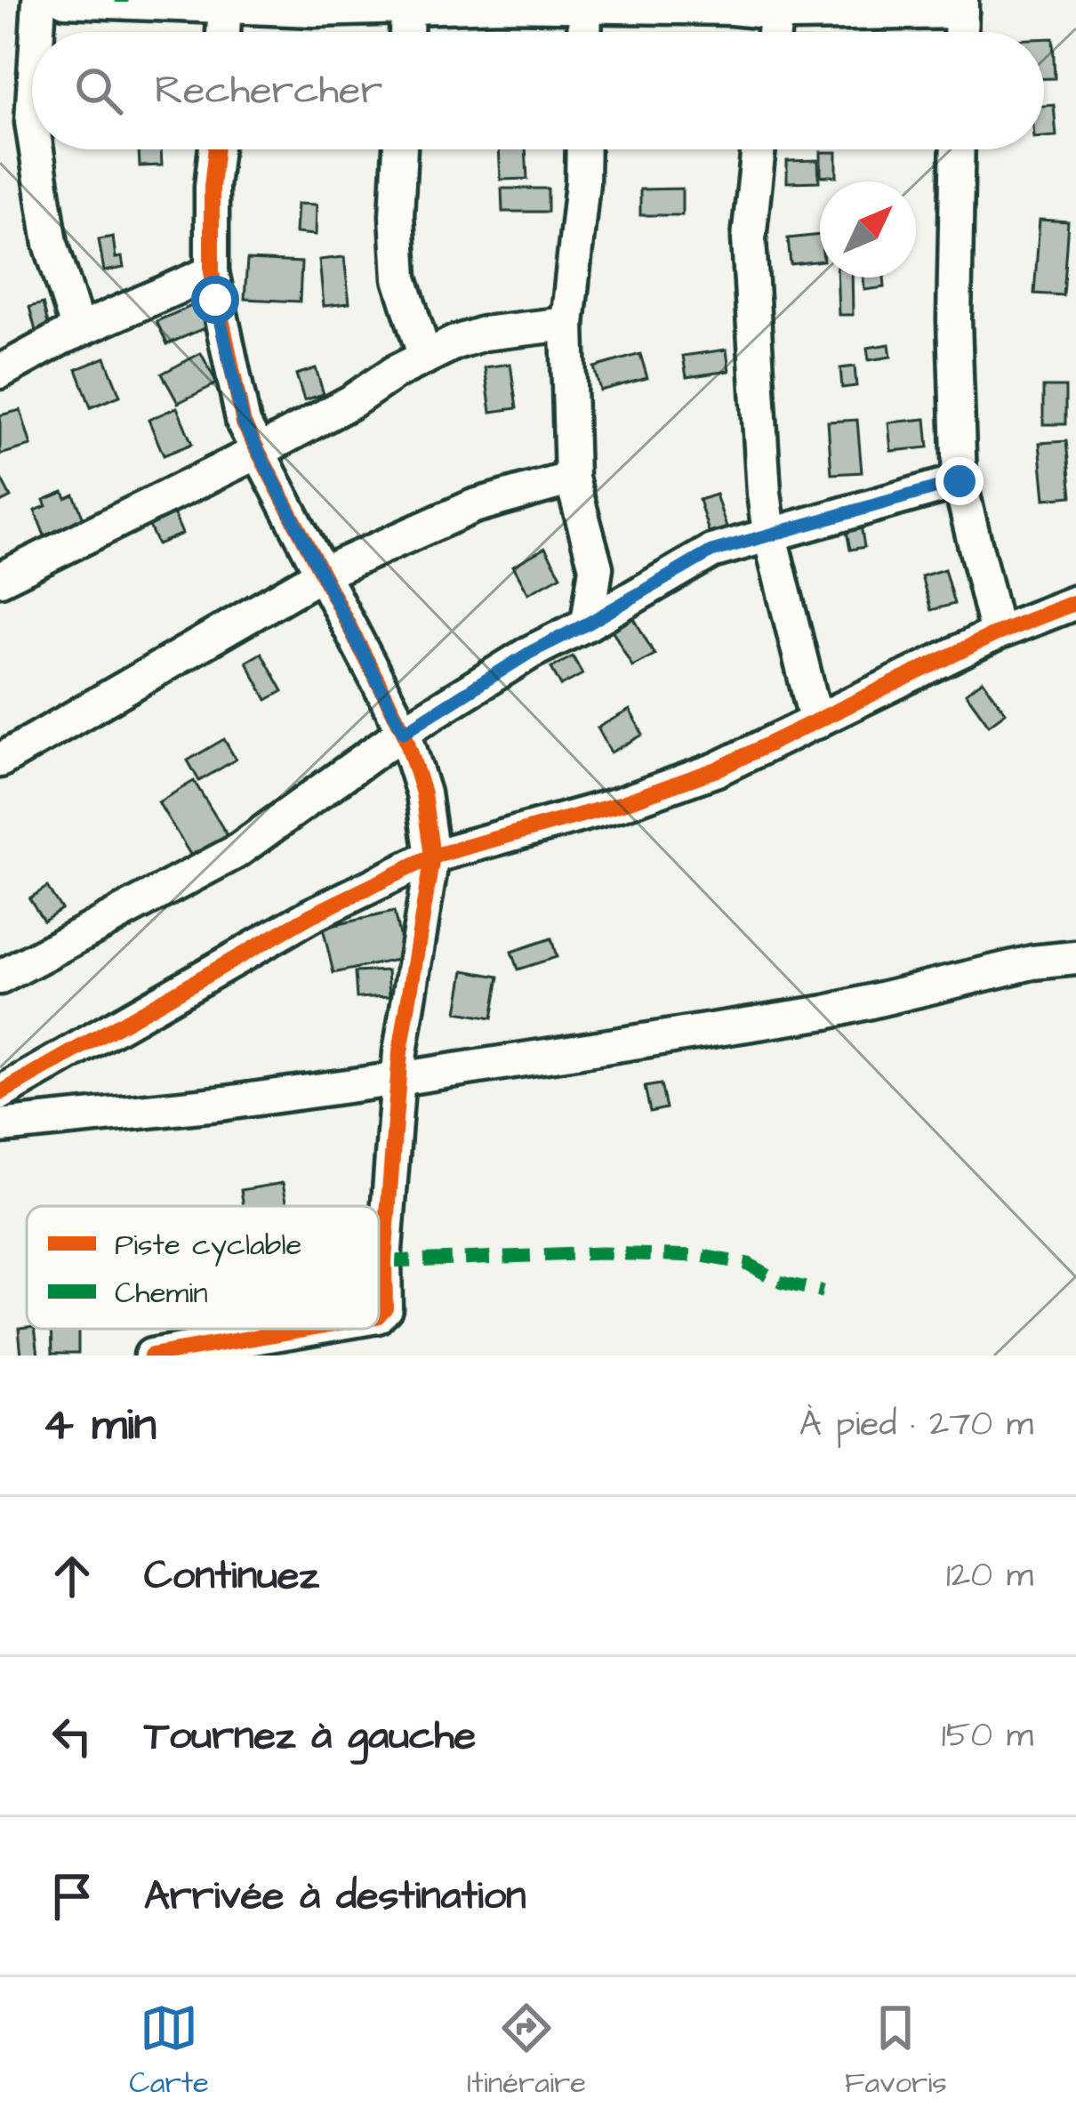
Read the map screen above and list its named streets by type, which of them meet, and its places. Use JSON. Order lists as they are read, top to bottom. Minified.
{"legend":["Piste cyclable","Chemin"],"north":"top right","page":{"search":"Rechercher","heading":["4 min","À pied · 270 m"],"list":[["Continuez","120 m"],["Tournez à gauche","150 m"],"Arrivée à destination"],"nav":["Carte","Itinéraire","Favoris"]}}
